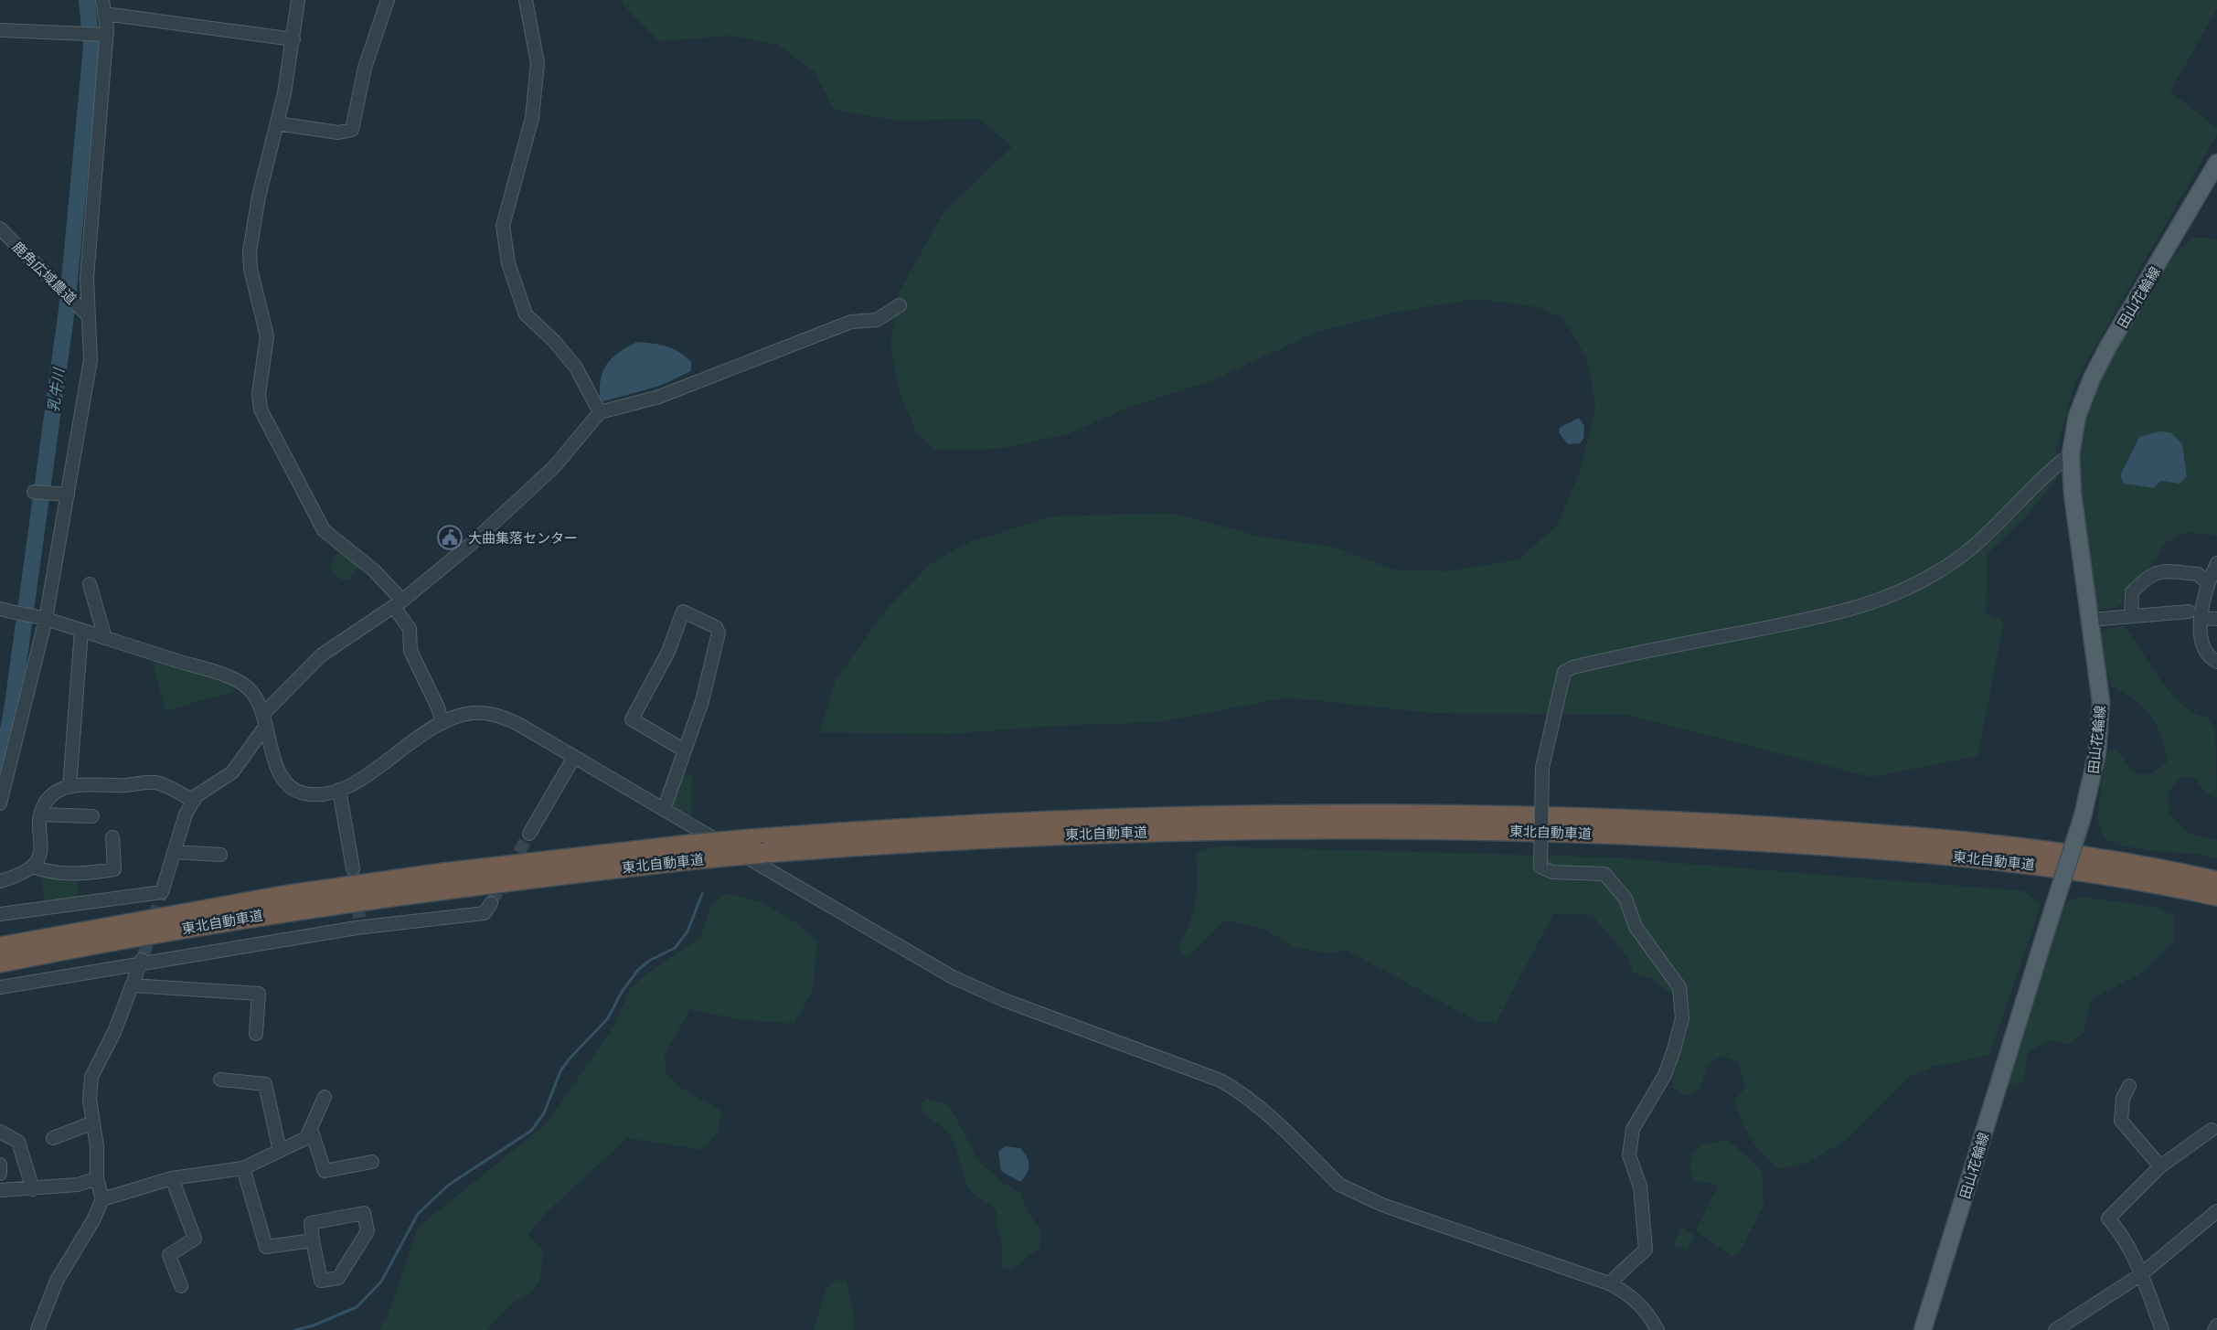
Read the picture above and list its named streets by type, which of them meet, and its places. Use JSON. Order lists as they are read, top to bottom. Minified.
{"streets":{"highway":["東北自動車道"],"main road":["田山花輪線"],"street":["鹿角広域農道"]},"water":["乳牛川"],"places":{"public building":["大曲集落センター"]}}
